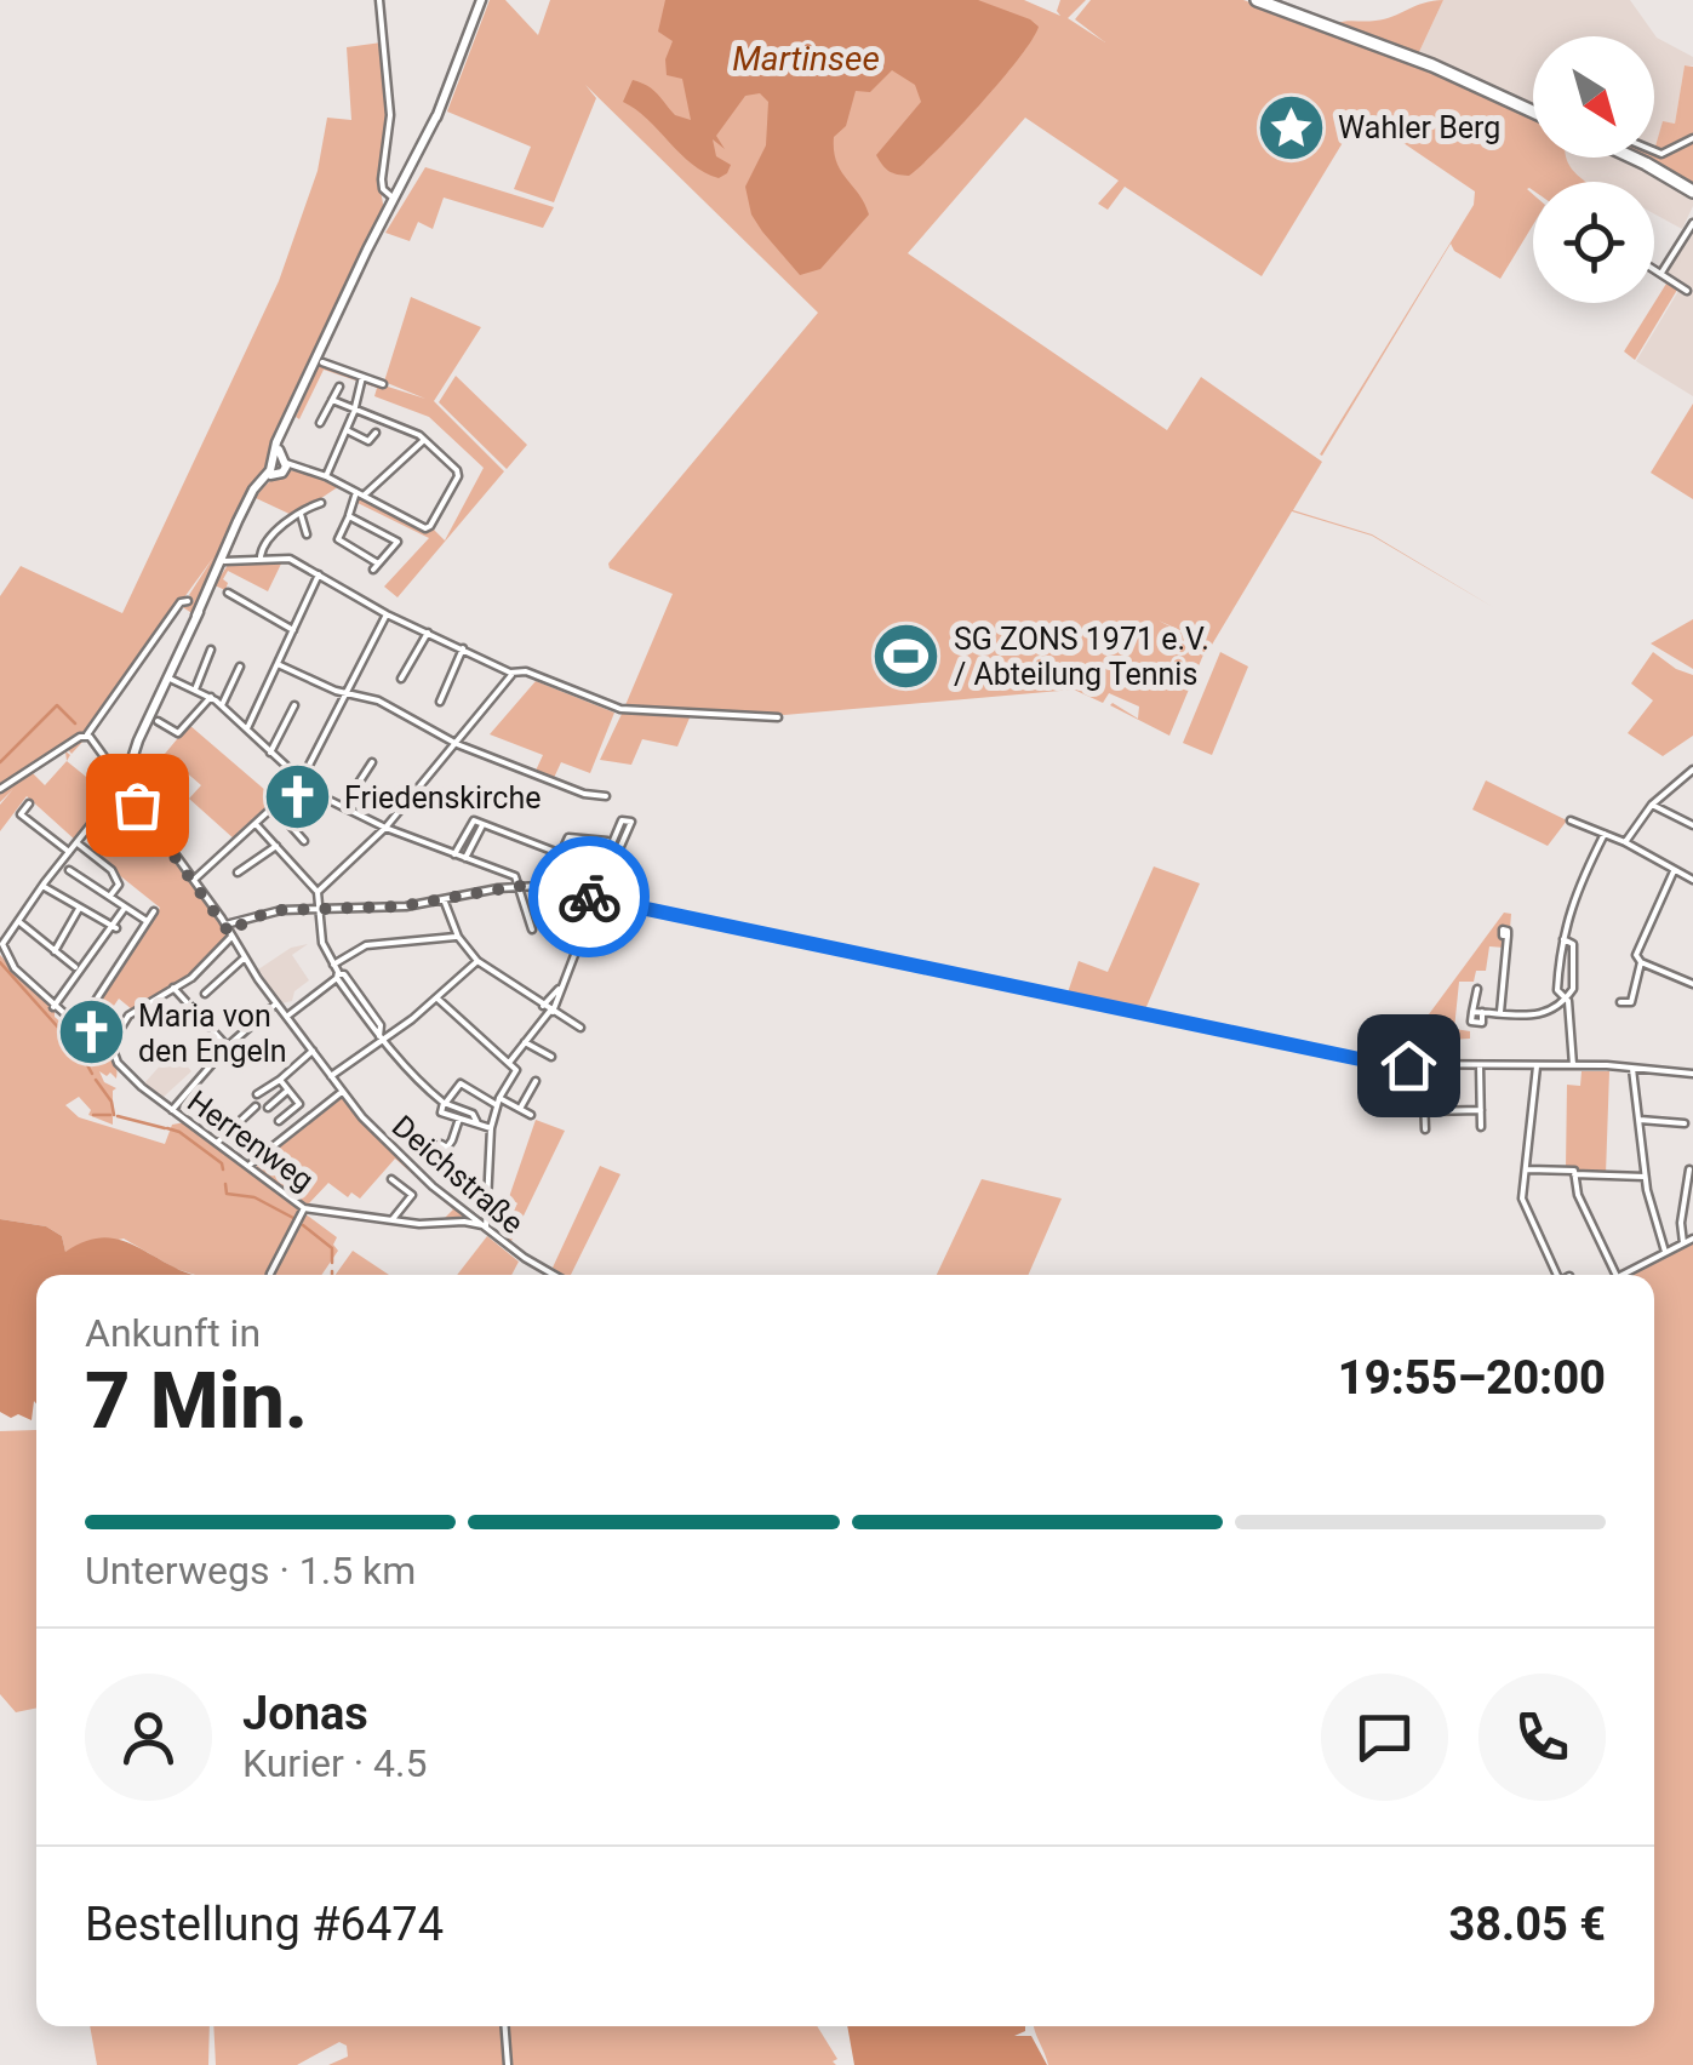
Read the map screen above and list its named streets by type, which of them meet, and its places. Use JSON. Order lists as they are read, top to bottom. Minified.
{"streets":{"street":["Herrenweg","Deichstraße"]},"crossings":[["Herrenweg","Deichstraße"]],"water":["Martinsee"],"places":{"place":["Wahler Berg"],"sports":["SG ZONS 1971 e.V. / Abteilung Tennis"],"church":["Friedenskirche","Maria von den Engeln"]},"north":"bottom right","page":{"heading":["7 Min.","Ankunft in","19:55–20:00"],"panel":["Jonas","Kurier · 4.5","Bestellung #6474","38.05 €"],"bar":"Unterwegs · 1.5 km"}}
